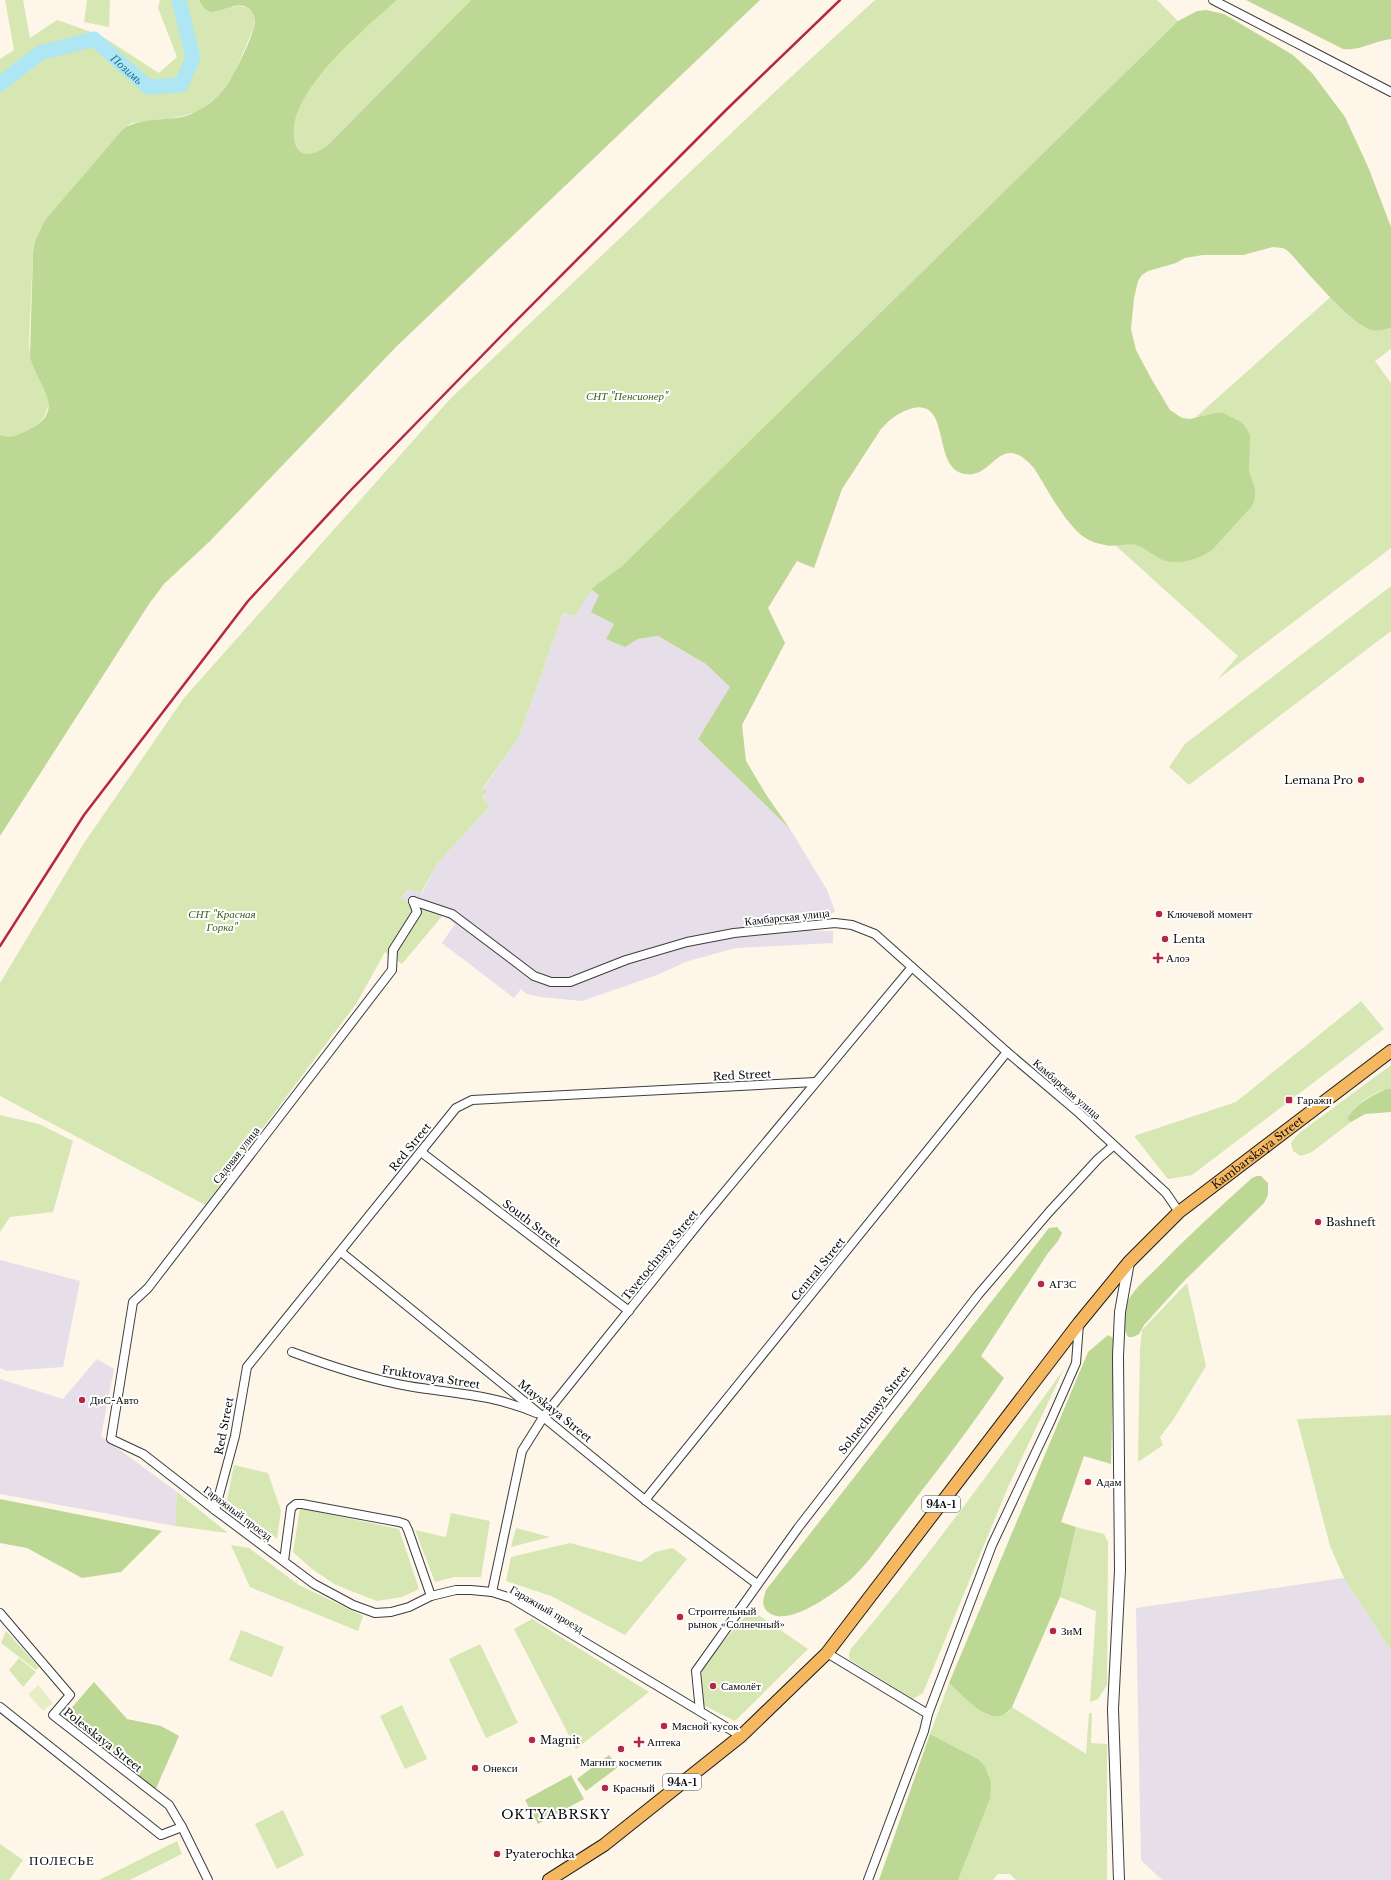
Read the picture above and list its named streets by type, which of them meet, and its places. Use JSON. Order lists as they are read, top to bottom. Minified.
{"streets":{"main road":["Kambarskaya Street","94А-1"],"street":["Камбарская улица","Red Street","Садовая улица","South Street","Tsvetochnaya Street","Central Street","Fruktovaya Street","Solnechnaya Street","Mayskaya Street","Гаражный проезд","Polesskaya Street"]},"crossings":[["Камбарская улица","Kambarskaya Street"],["Камбарская улица","Садовая улица"],["Камбарская улица","Tsvetochnaya Street"],["Камбарская улица","Central Street"],["Камбарская улица","Solnechnaya Street"],["Red Street","South Street"],["Red Street","Tsvetochnaya Street"],["Red Street","Mayskaya Street"],["Red Street","Гаражный проезд"],["Kambarskaya Street","94А-1"],["Садовая улица","Гаражный проезд"],["South Street","Tsvetochnaya Street"],["Tsvetochnaya Street","Fruktovaya Street"],["Tsvetochnaya Street","Mayskaya Street"],["Tsvetochnaya Street","Гаражный проезд"],["Central Street","Mayskaya Street"],["Fruktovaya Street","Mayskaya Street"],["Solnechnaya Street","Mayskaya Street"],["Solnechnaya Street","Гаражный проезд"],["94А-1","Гаражный проезд"]],"districts":["OKTYABRSKY","ПОЛЕСЬЕ"],"water":["Позимь"],"parks":["СНТ \"Пенсионер\"","СНТ \"Красная Горка\""],"places":{"other":["Lemana Pro","Ключевой момент","Lenta","Bashneft","АГЗС","ДиС-Авто","Адам","Строительный рынок «Солнечный»","ЗиМ","Самолёт","Мясной кусок","Magnit","Магнит косметик","Онекси","Красный","Pyaterochka"],"health":["Алоэ","Аптека"],"transit":["Гаражи"]}}
